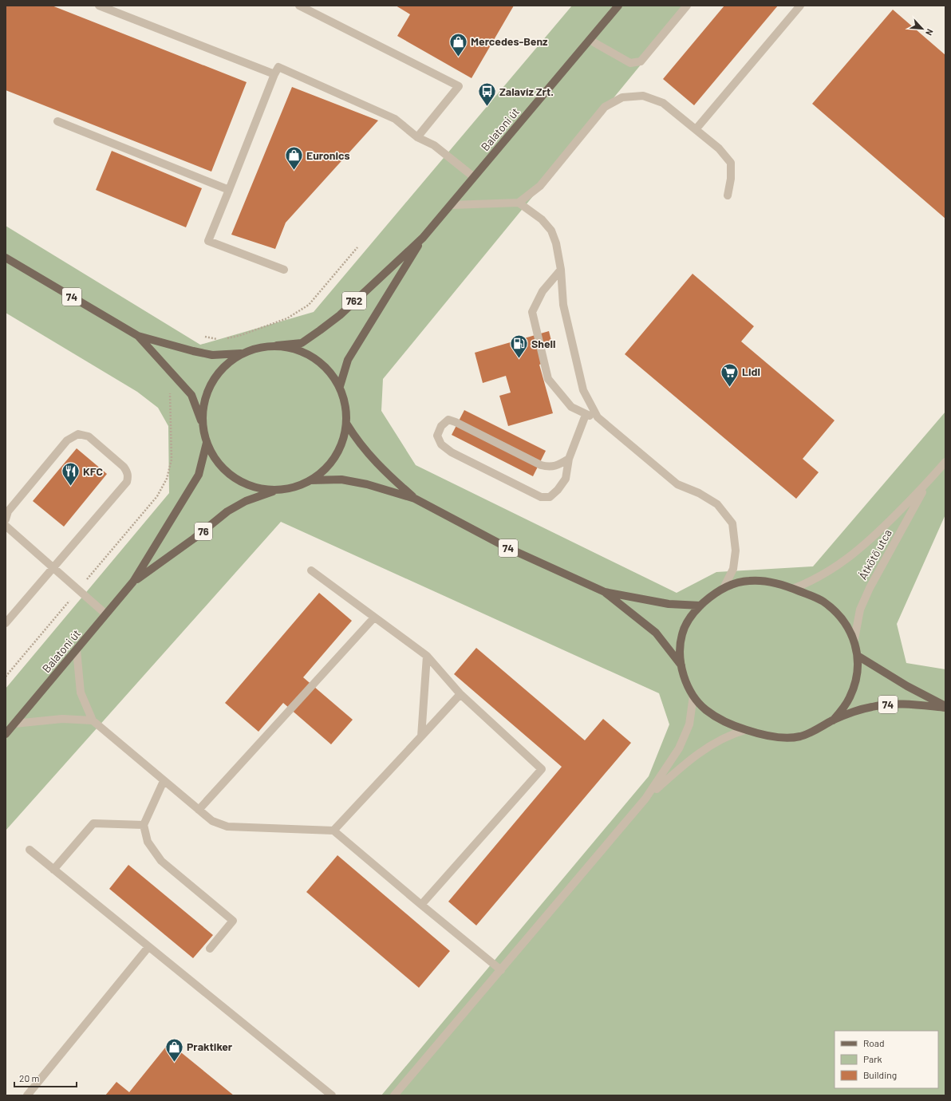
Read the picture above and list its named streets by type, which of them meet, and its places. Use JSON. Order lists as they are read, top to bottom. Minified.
{"streets":{"main road":["Balatoni út","74","762","76"],"street":["Átkötő utca"]},"crossings":[["Balatoni út","74"],["Balatoni út","76"],["74","76"],["74","Átkötő utca"]],"places":{"shop":["Mercedes-Benz","Euronics","Praktiker"],"bus stop":["Zalavíz Zrt."],"fuel station":["Shell"],"supermarket":["Lidl"],"restaurant":["KFC"]},"legend":["Road","Park","Building"],"scale_bar":"20 m","north":"bottom right"}
